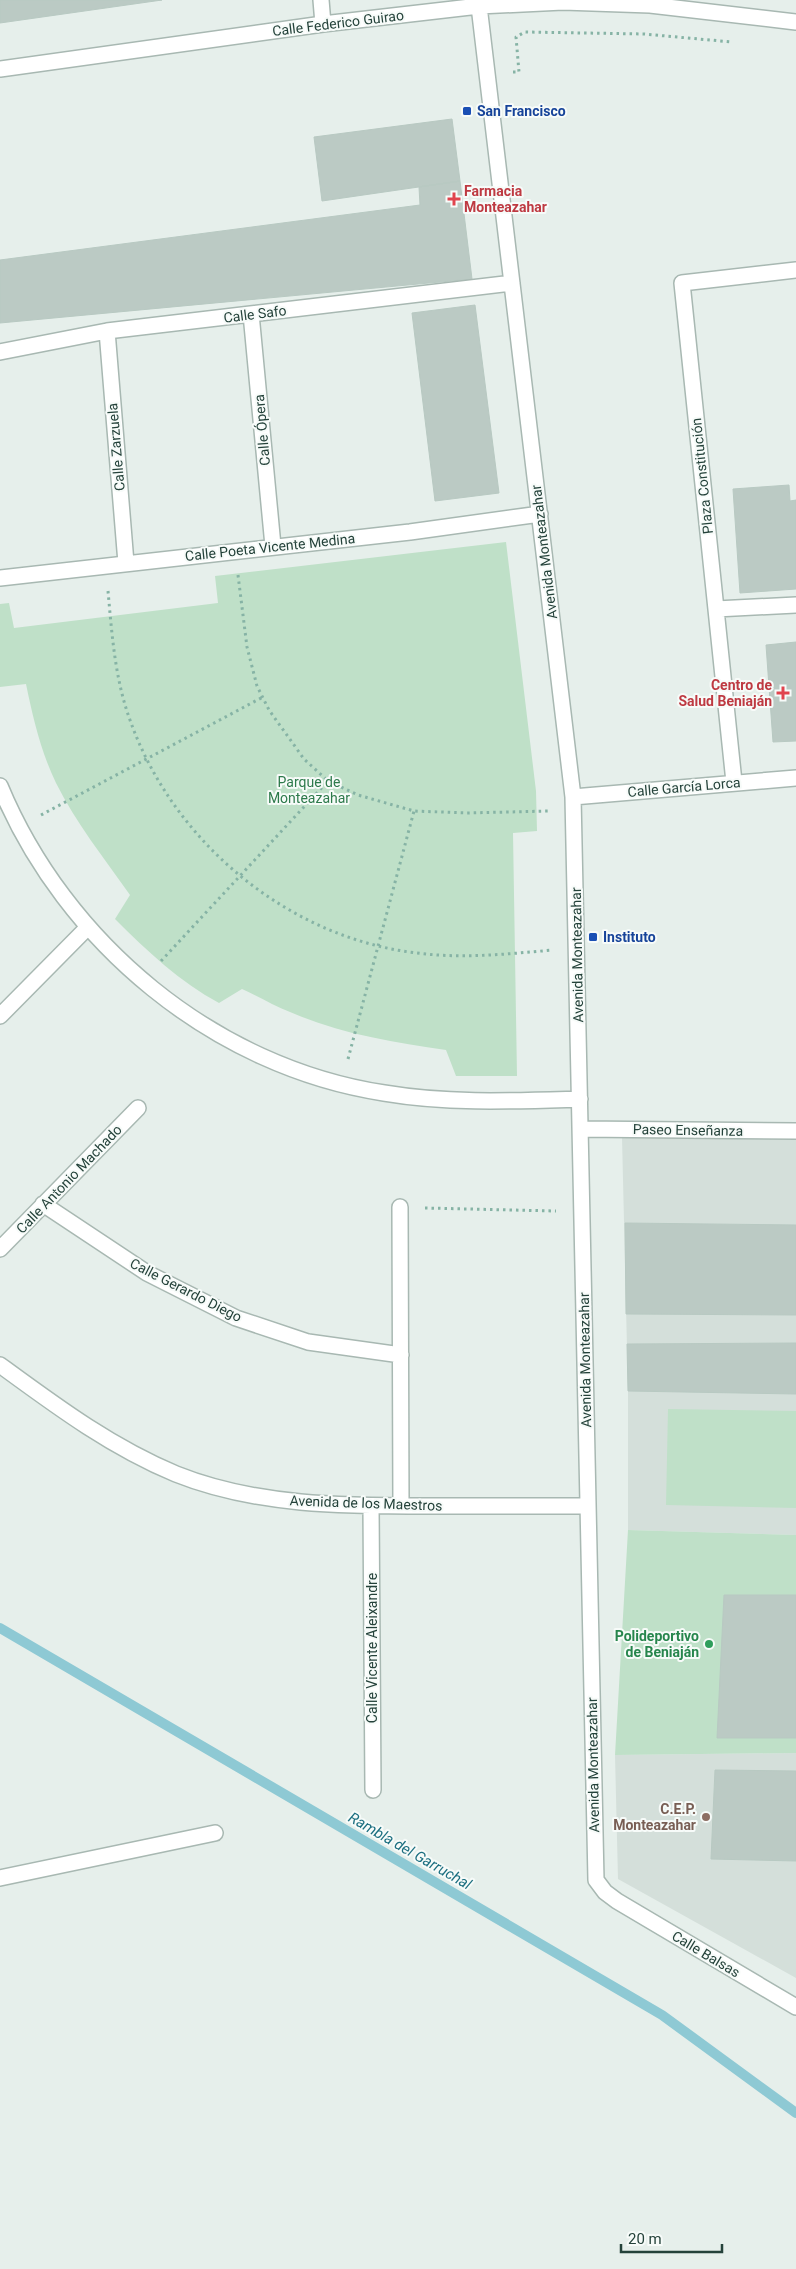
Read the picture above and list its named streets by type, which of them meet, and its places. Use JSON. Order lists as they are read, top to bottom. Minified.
{"streets":{"street":["Calle Federico Guirao","Calle Safo","Calle Ópera","Calle Zarzuela","Plaza Constitución","Calle Poeta Vicente Medina","Avenida Monteazahar","Calle García Lorca","Paseo Enseñanza","Calle Antonio Machado","Calle Gerardo Diego","Avenida de los Maestros","Calle Vicente Aleixandre","Calle Balsas"]},"crossings":[["Calle Federico Guirao","Avenida Monteazahar"],["Calle Safo","Calle Ópera"],["Calle Safo","Calle Zarzuela"],["Calle Safo","Avenida Monteazahar"],["Calle Ópera","Calle Poeta Vicente Medina"],["Calle Zarzuela","Calle Poeta Vicente Medina"],["Plaza Constitución","Calle García Lorca"],["Calle Poeta Vicente Medina","Avenida Monteazahar"],["Avenida Monteazahar","Calle García Lorca"],["Avenida Monteazahar","Paseo Enseñanza"],["Avenida Monteazahar","Avenida de los Maestros"],["Avenida Monteazahar","Calle Balsas"],["Calle Antonio Machado","Calle Gerardo Diego"],["Avenida de los Maestros","Calle Vicente Aleixandre"]],"water":["Rambla del Garruchal"],"parks":["Parque de Monteazahar"],"places":{"transit":["San Francisco","Instituto"],"health":["Farmacia Monteazahar","Centro de Salud Beniaján"],"other":["Polideportivo de Beniaján","C.E.P. Monteazahar"]},"scale_bar":"20 m"}
